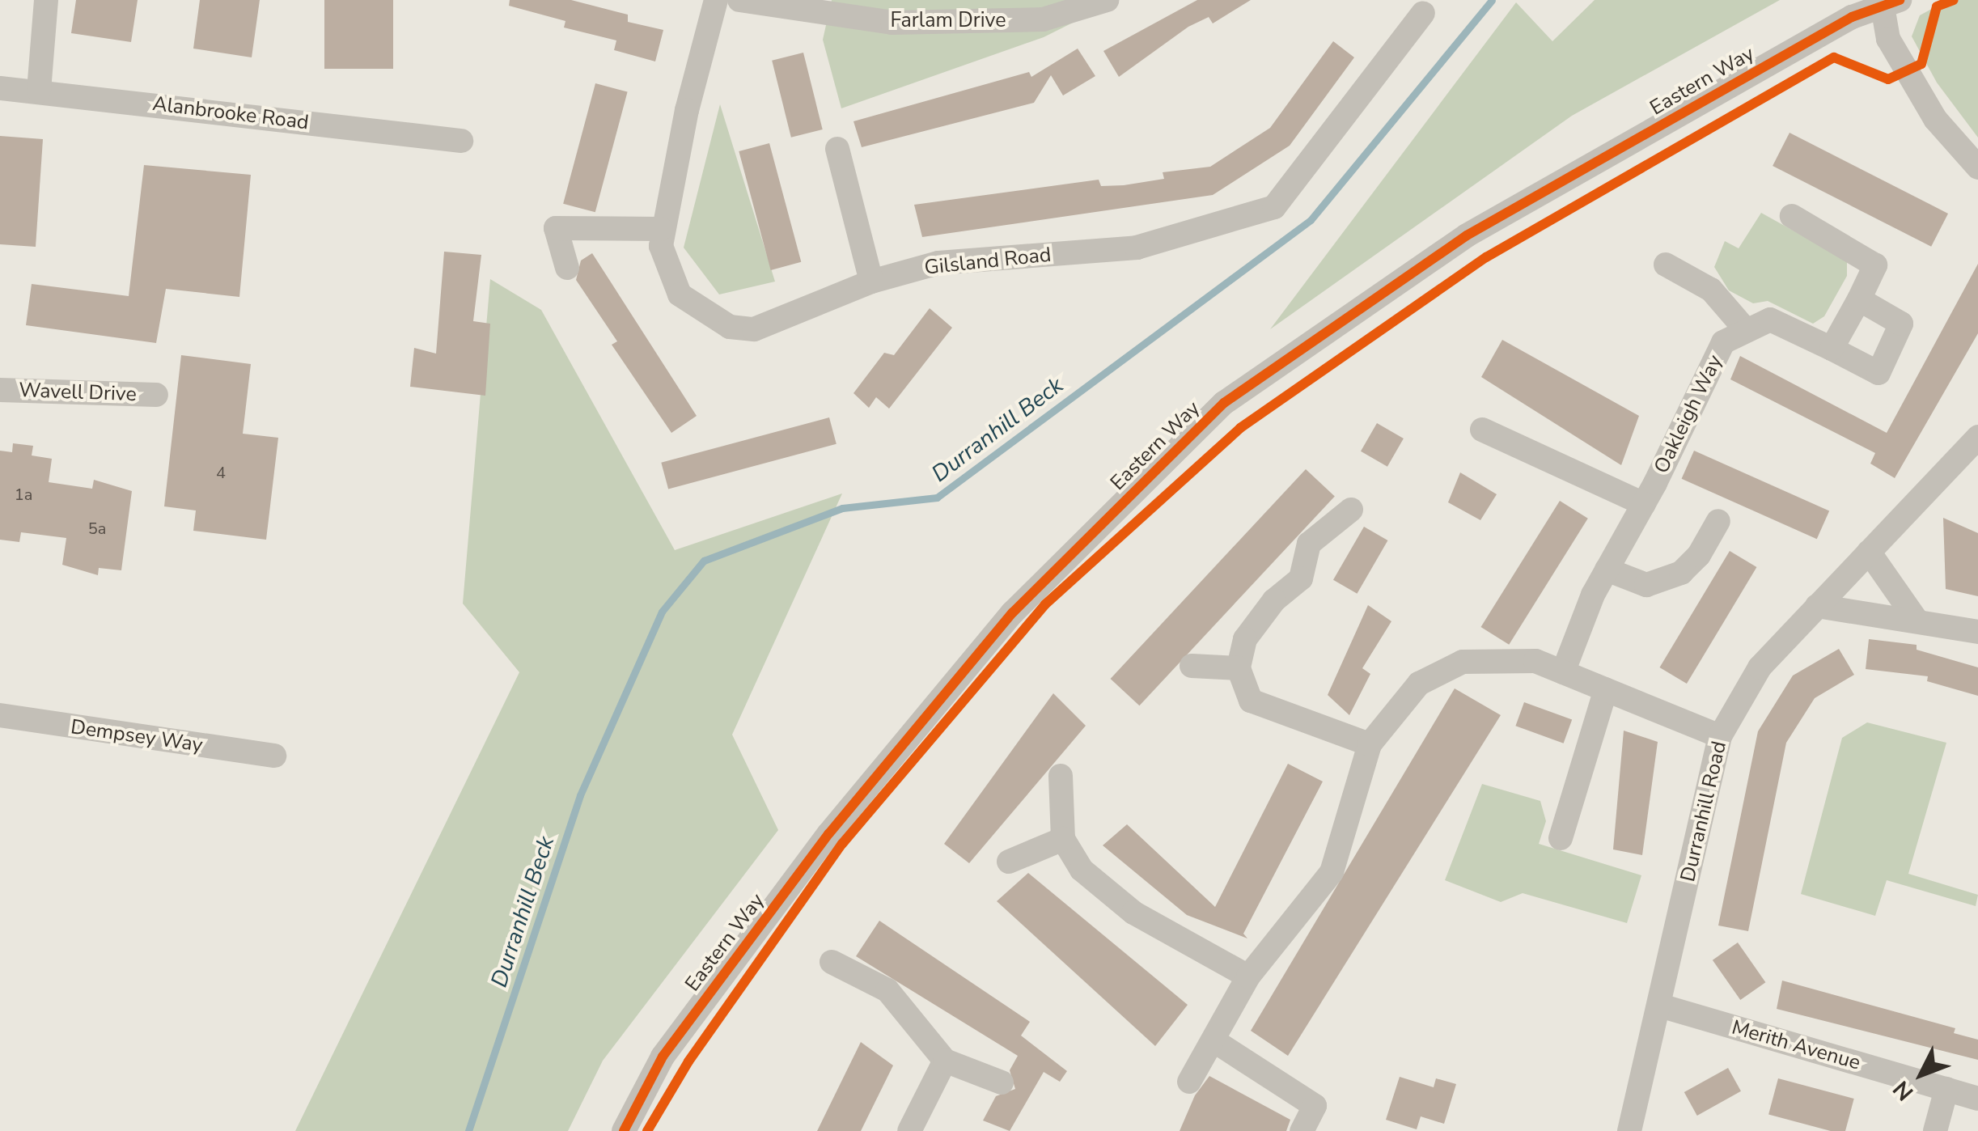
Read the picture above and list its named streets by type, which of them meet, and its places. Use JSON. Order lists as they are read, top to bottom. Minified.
{"streets":{"street":["Farlam Drive","Eastern Way","Alanbrooke Road","Gilsland Road","Wavell Drive","Oakleigh Way","Dempsey Way","Durranhill Road","Merith Avenue"]},"crossings":[["Durranhill Road","Merith Avenue"]],"water":["Durranhill Beck"],"house_numbers":["4","1a","5a"],"north":"bottom left"}
